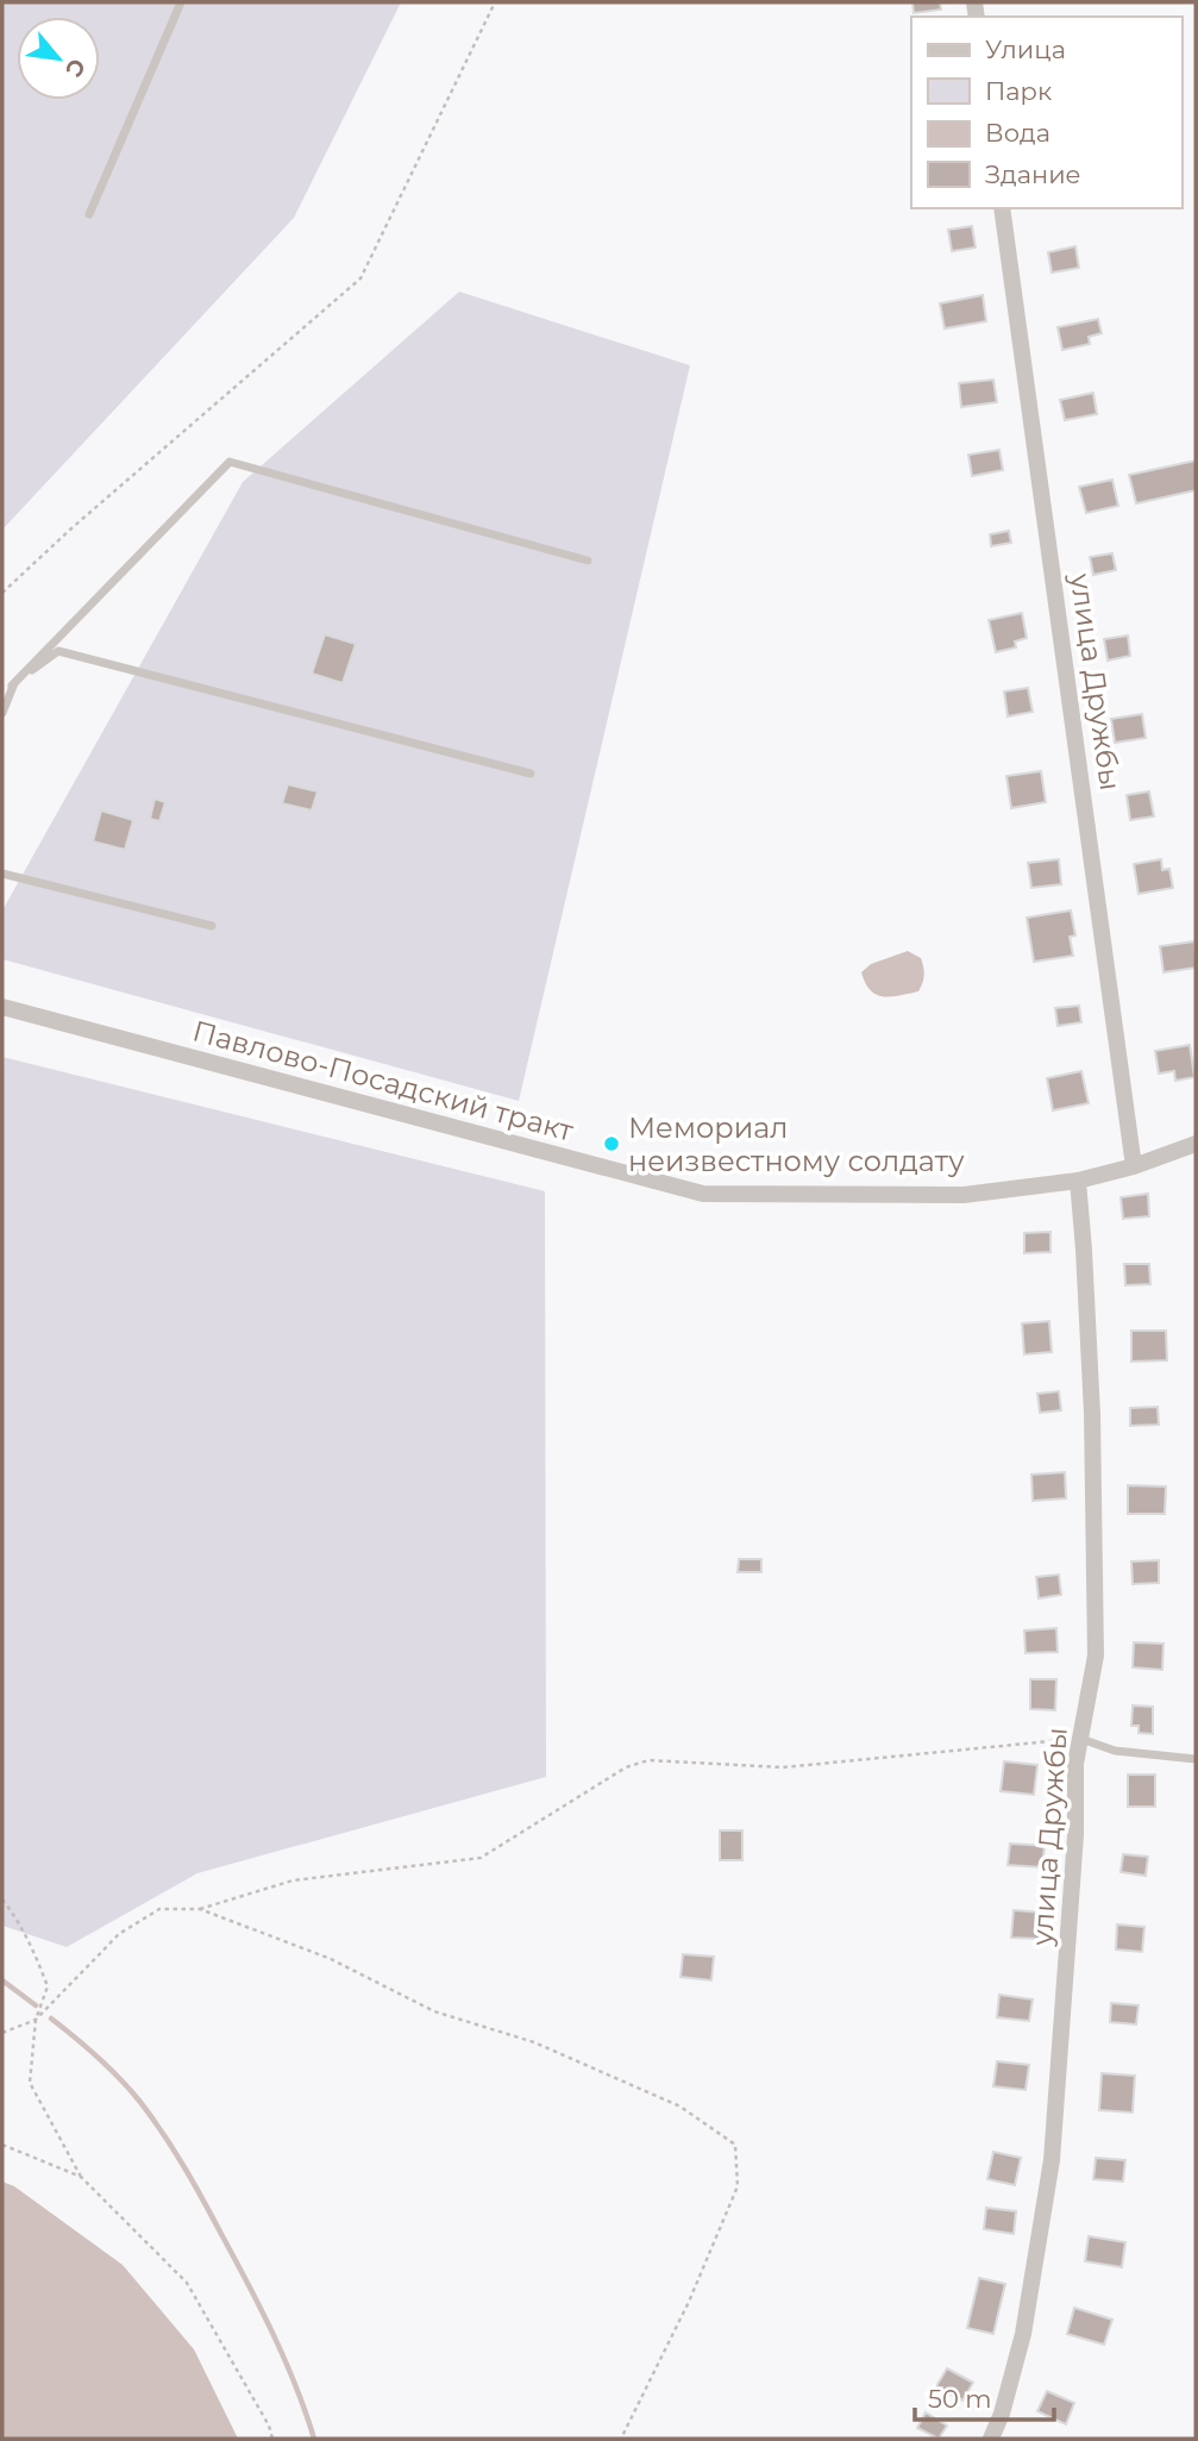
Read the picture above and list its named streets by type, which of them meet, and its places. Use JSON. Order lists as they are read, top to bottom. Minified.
{"streets":{"street":["улица Дружбы","Павлово-Посадский тракт"]},"crossings":[["улица Дружбы","Павлово-Посадский тракт"]],"places":["Мемориал неизвестному солдату"],"legend":["Улица","Парк","Вода","Здание"],"scale_bar":"50 m","north":"bottom right"}
